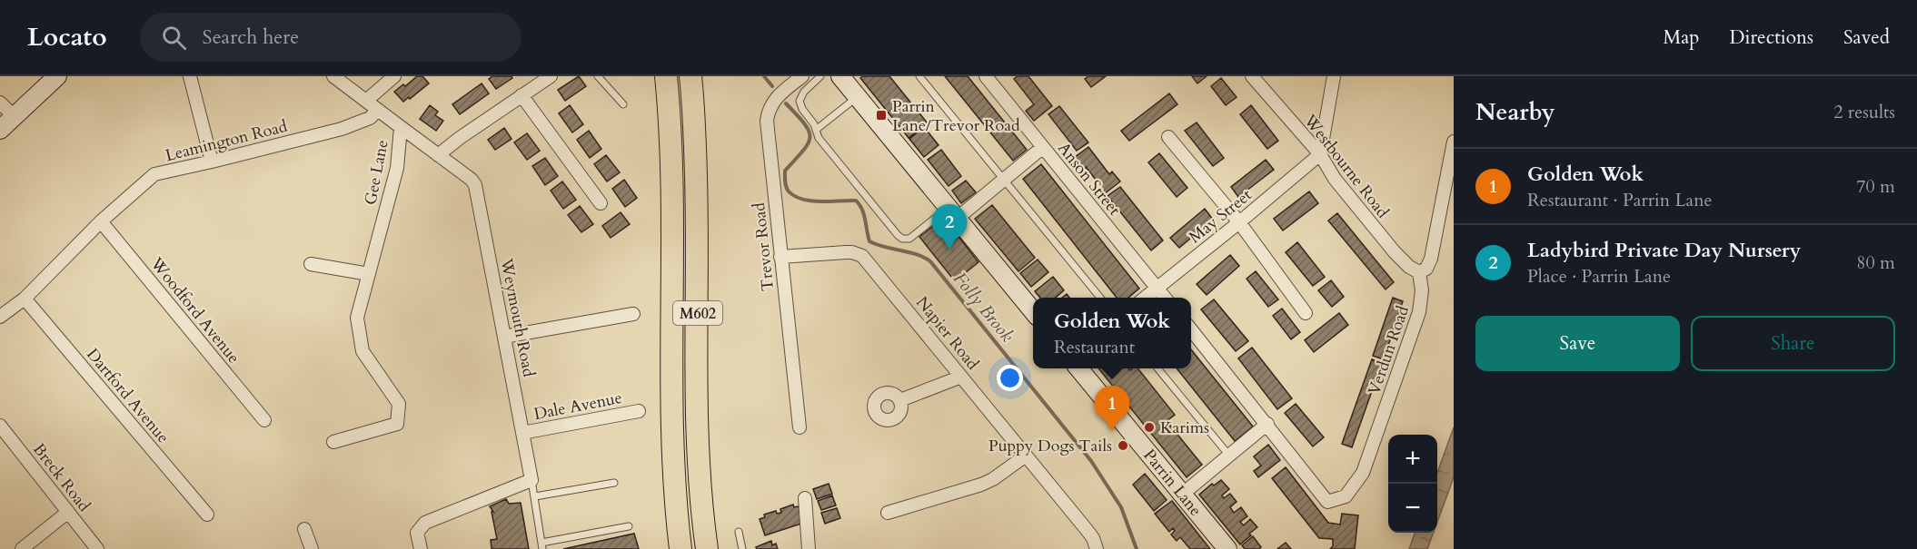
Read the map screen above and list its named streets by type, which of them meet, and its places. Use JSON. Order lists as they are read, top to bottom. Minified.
{"streets":{"highway":["M602"],"main road":["Parrin Lane"],"street":["Leamington Road","Westbourne Road","Gee Lane","Anson Street","May Street","Trevor Road","Woodford Avenue","Weymouth Road","Napier Road","Verdun Road","Dartford Avenue","Dale Avenue","Breck Road"]},"crossings":[["Leamington Road","Gee Lane"],["Leamington Road","Woodford Avenue"],["Leamington Road","Dartford Avenue"],["Westbourne Road","May Street"],["Westbourne Road","Verdun Road"],["Gee Lane","Weymouth Road"],["Anson Street","May Street"],["Trevor Road","Napier Road"],["Weymouth Road","Dale Avenue"]],"water":["Folly Brook"],"places":{"transit":["Parrin Lane/Trevor Road"],"other":["Karims","Puppy Dogs Tails"]},"page":{"header":"Locato","search":"Search here","nav":["Map","Directions","Saved"],"heading":["Nearby","2 results"],"list":[{"mark":"1","name":"Golden Wok","note":"Restaurant · Parrin Lane","value":"70 m"},{"mark":"2","name":"Ladybird Private Day Nursery","note":"Place · Parrin Lane","value":"80 m"}],"pins":["2","1"],"popup":["Golden Wok","Restaurant"],"buttons":["Save","Share"],"map_buttons":["+","−"]}}
